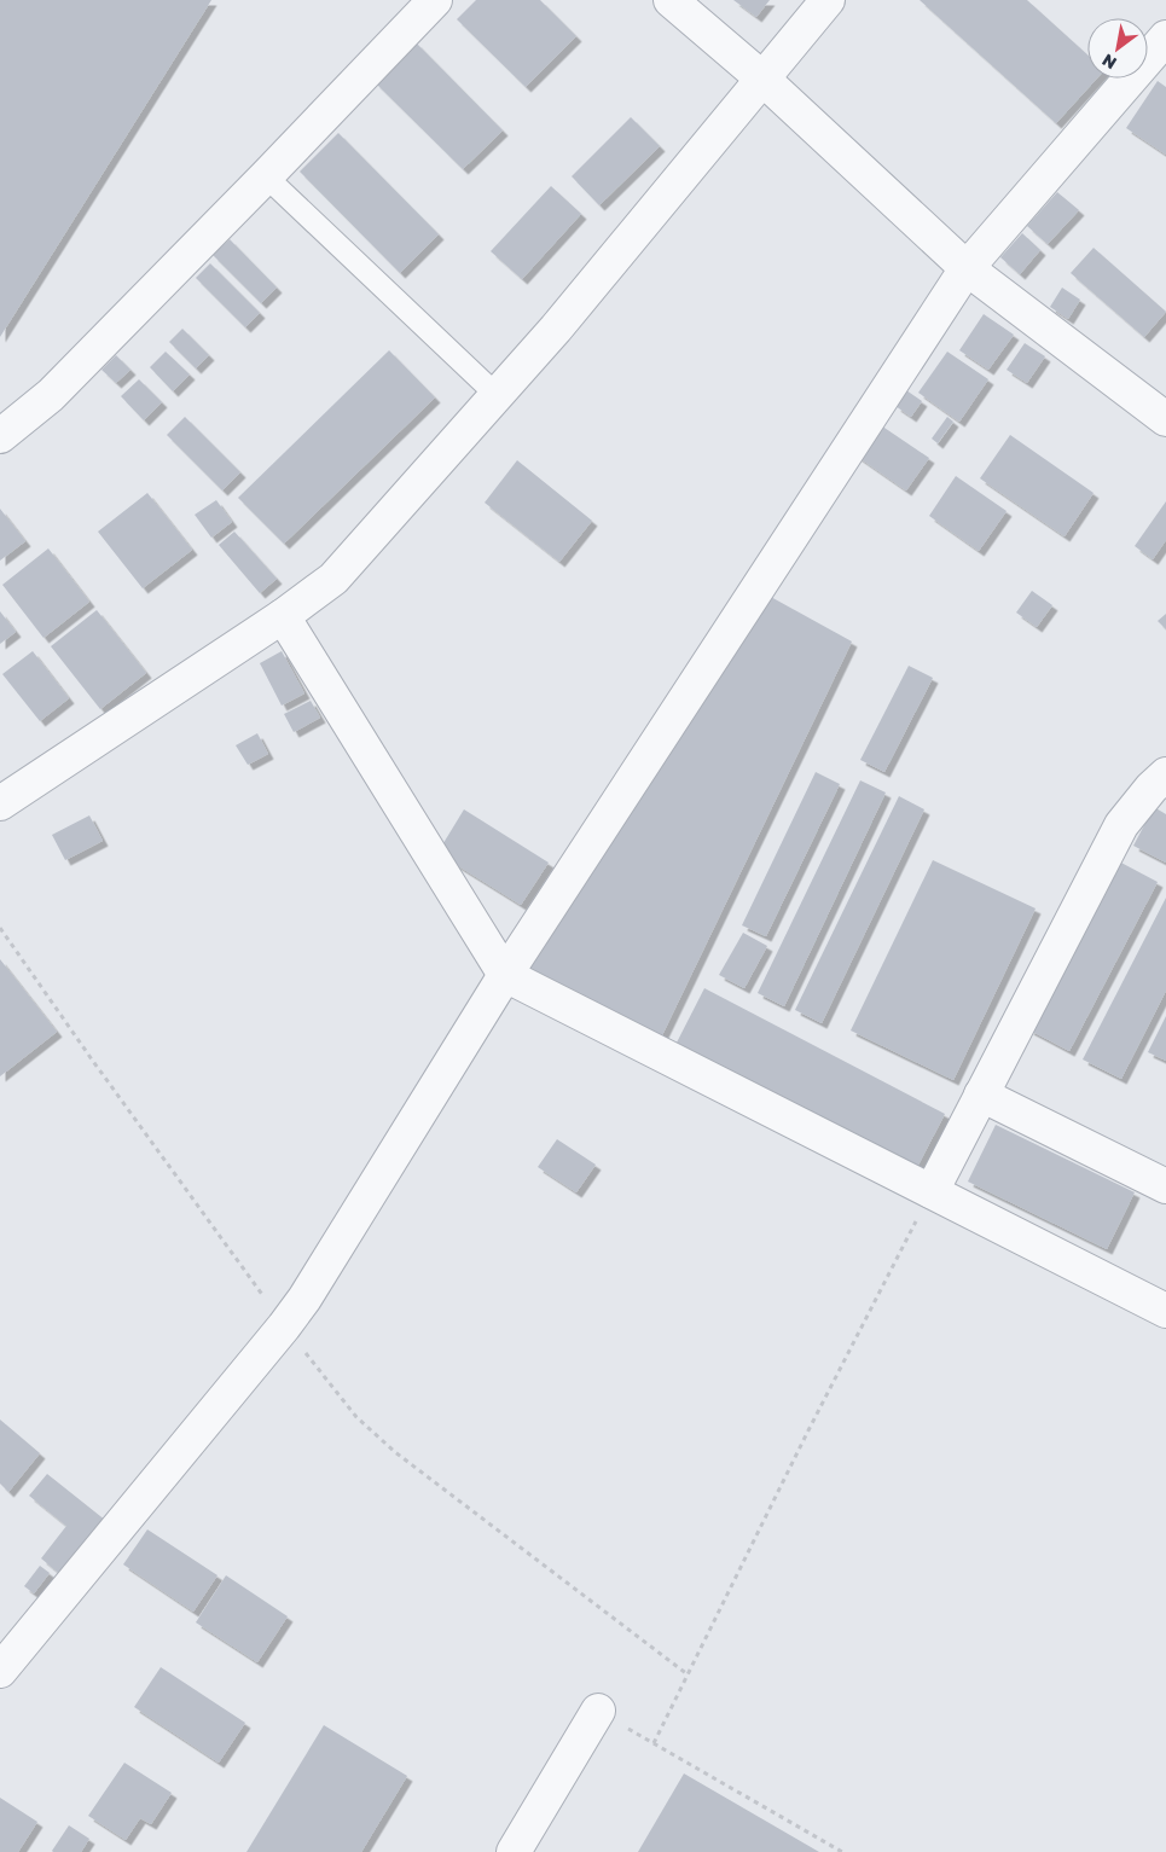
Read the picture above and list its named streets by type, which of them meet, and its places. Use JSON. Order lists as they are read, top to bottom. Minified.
{"north":"bottom left"}
